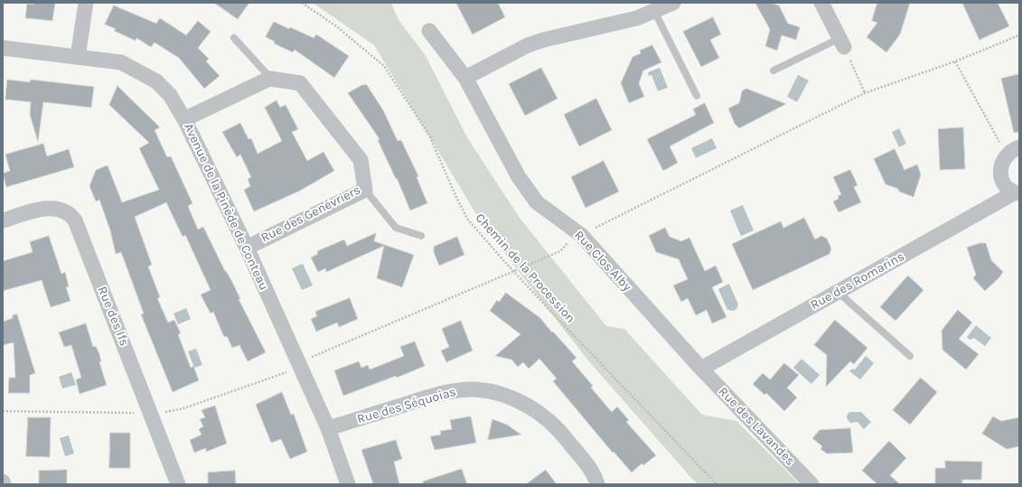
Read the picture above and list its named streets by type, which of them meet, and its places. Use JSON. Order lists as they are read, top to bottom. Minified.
{"streets":{"street":["Avenue de la Pinède de Conteau","Rue des Genévriers","Rue Clos Alby","Rue des Romarins","Rue des Ifs","Rue des Séquoias","Rue des Lavandes"],"path":["Chemin de la Procession"]},"crossings":[["Avenue de la Pinède de Conteau","Rue des Genévriers"],["Avenue de la Pinède de Conteau","Rue des Séquoias"],["Rue Clos Alby","Rue des Romarins"],["Rue Clos Alby","Rue des Lavandes"],["Rue des Romarins","Rue des Lavandes"]]}
